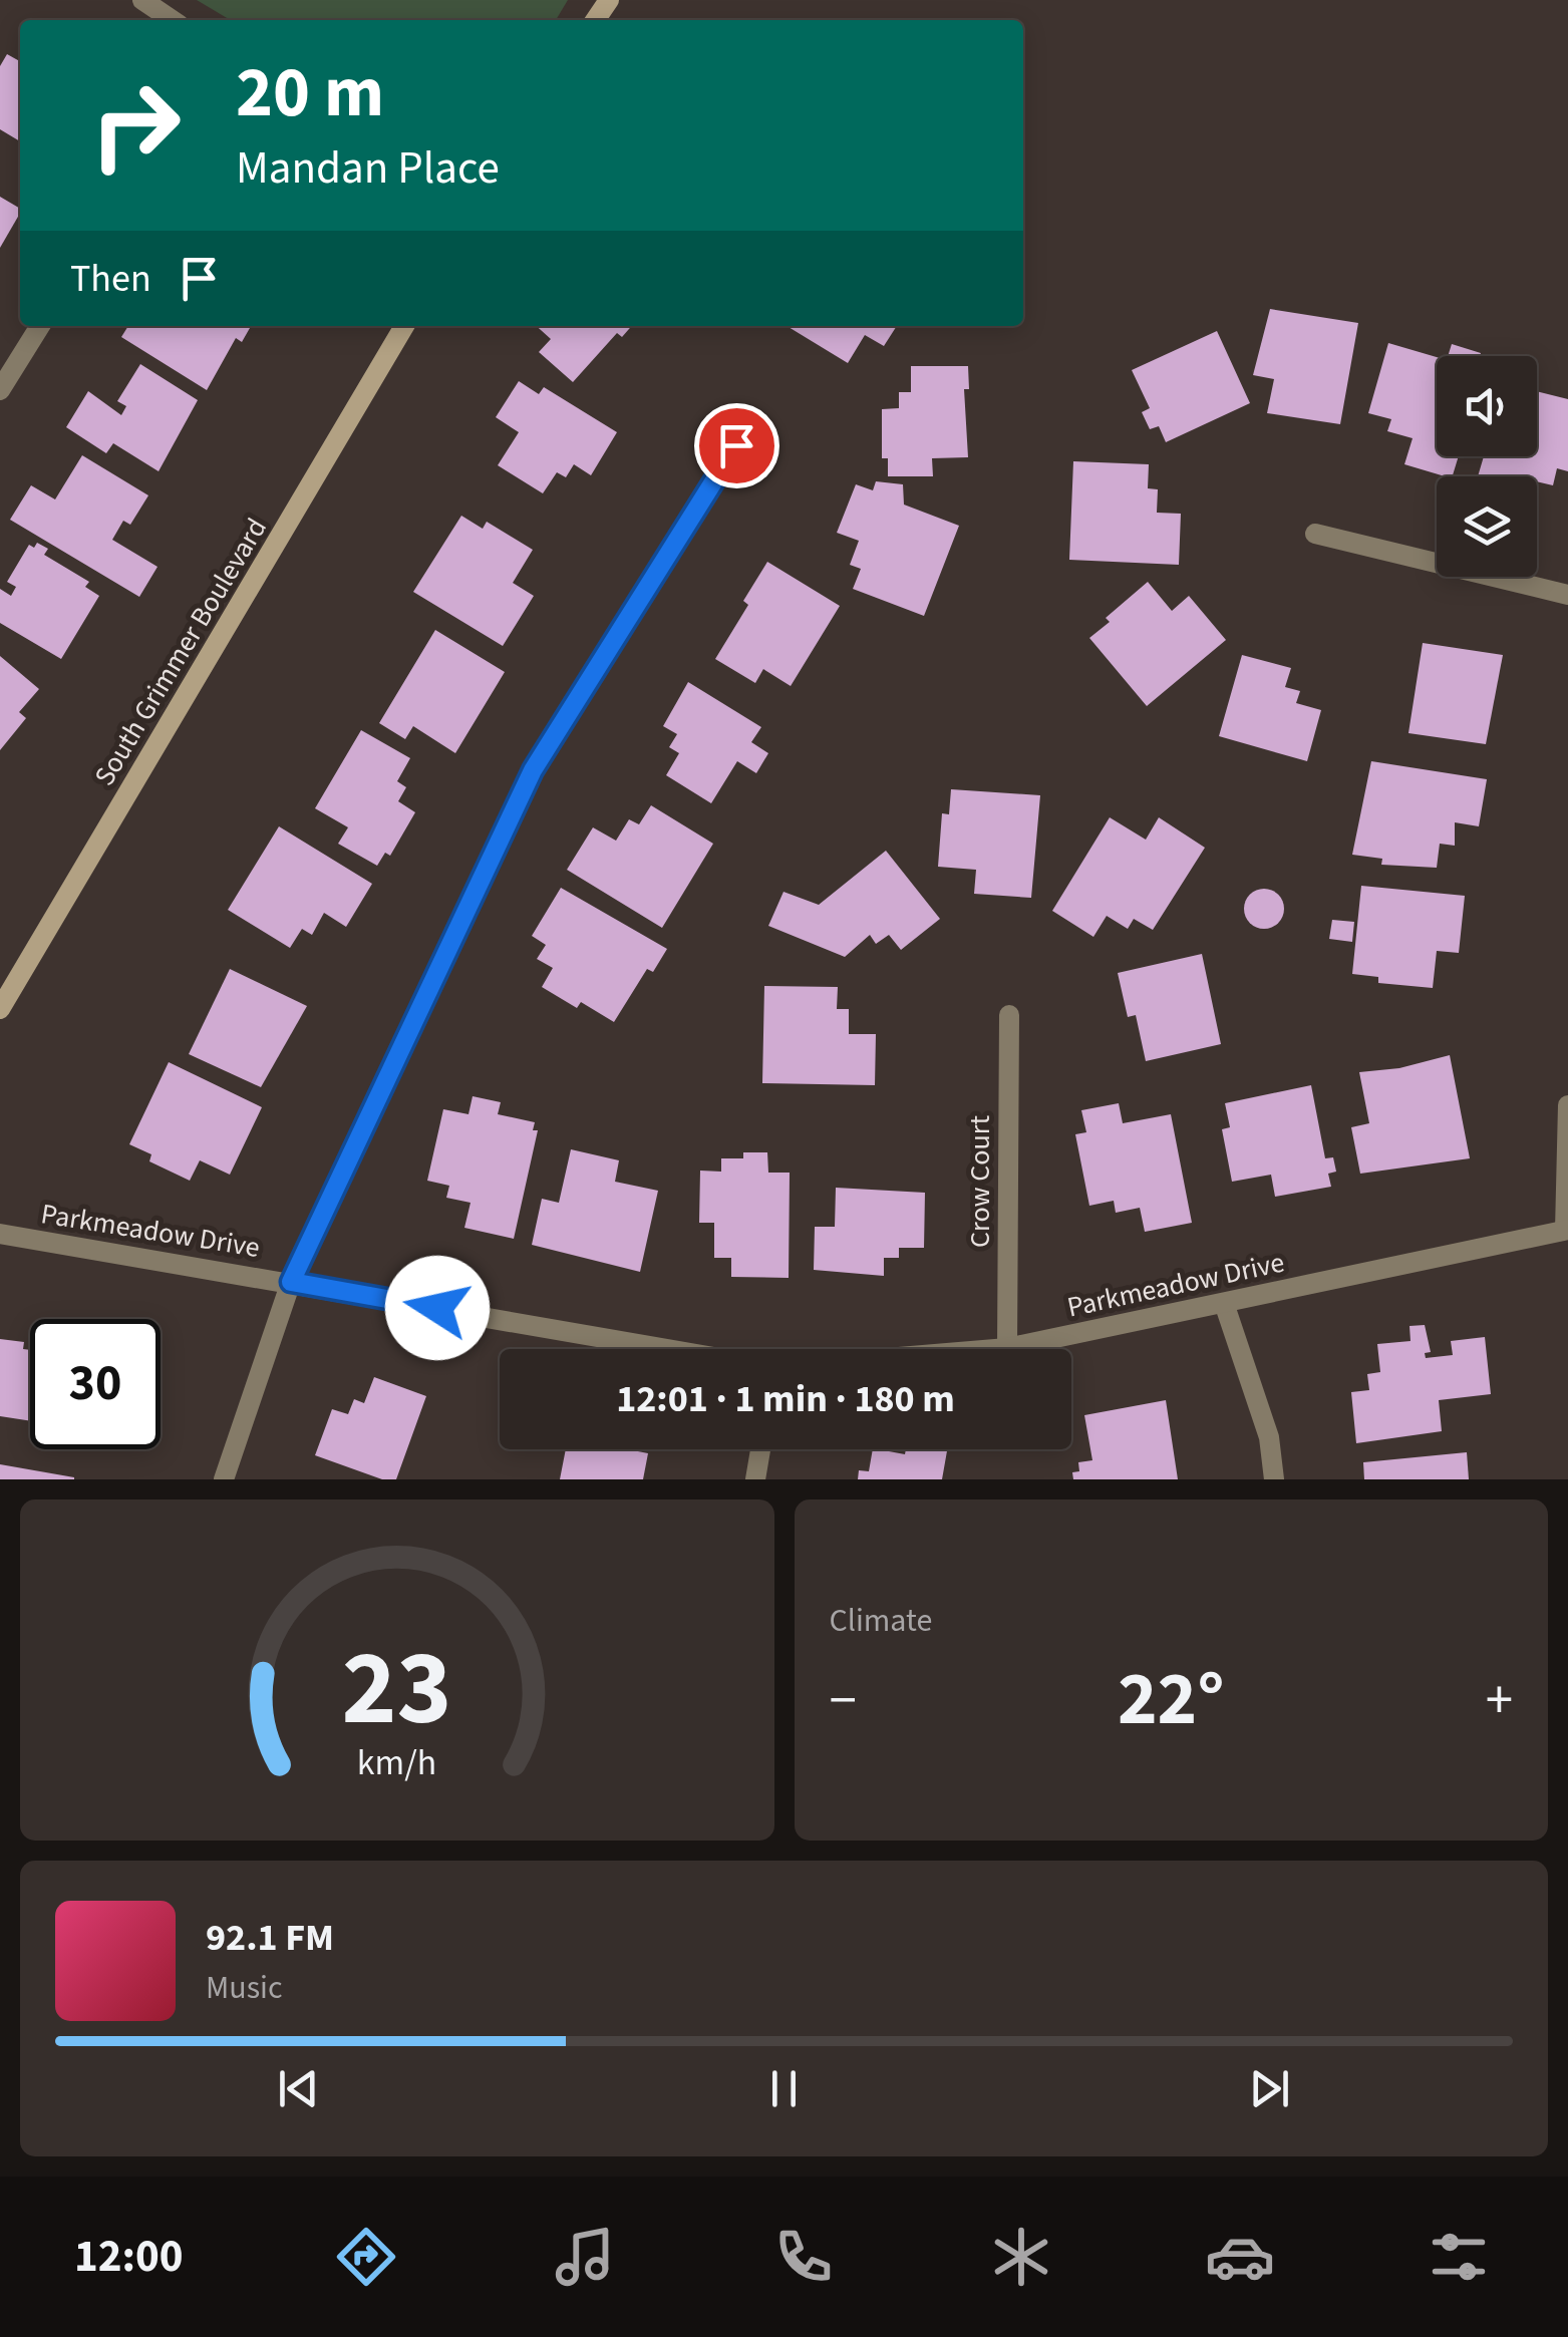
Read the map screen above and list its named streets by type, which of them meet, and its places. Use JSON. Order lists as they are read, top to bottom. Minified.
{"streets":{"street":["South Grimmer Boulevard","Crow Court","Parkmeadow Drive"]},"crossings":[["Crow Court","Parkmeadow Drive"]],"page":{"turn":["20 m","Mandan Place"],"then":"Then","limit":"30","trip":"12:01 · 1 min · 180 m","tile":"Climate","heat":["−","22°","+"],"song":["92.1 FM","Music"],"tabs":"12:00","gauge":["23","km/h"]}}
